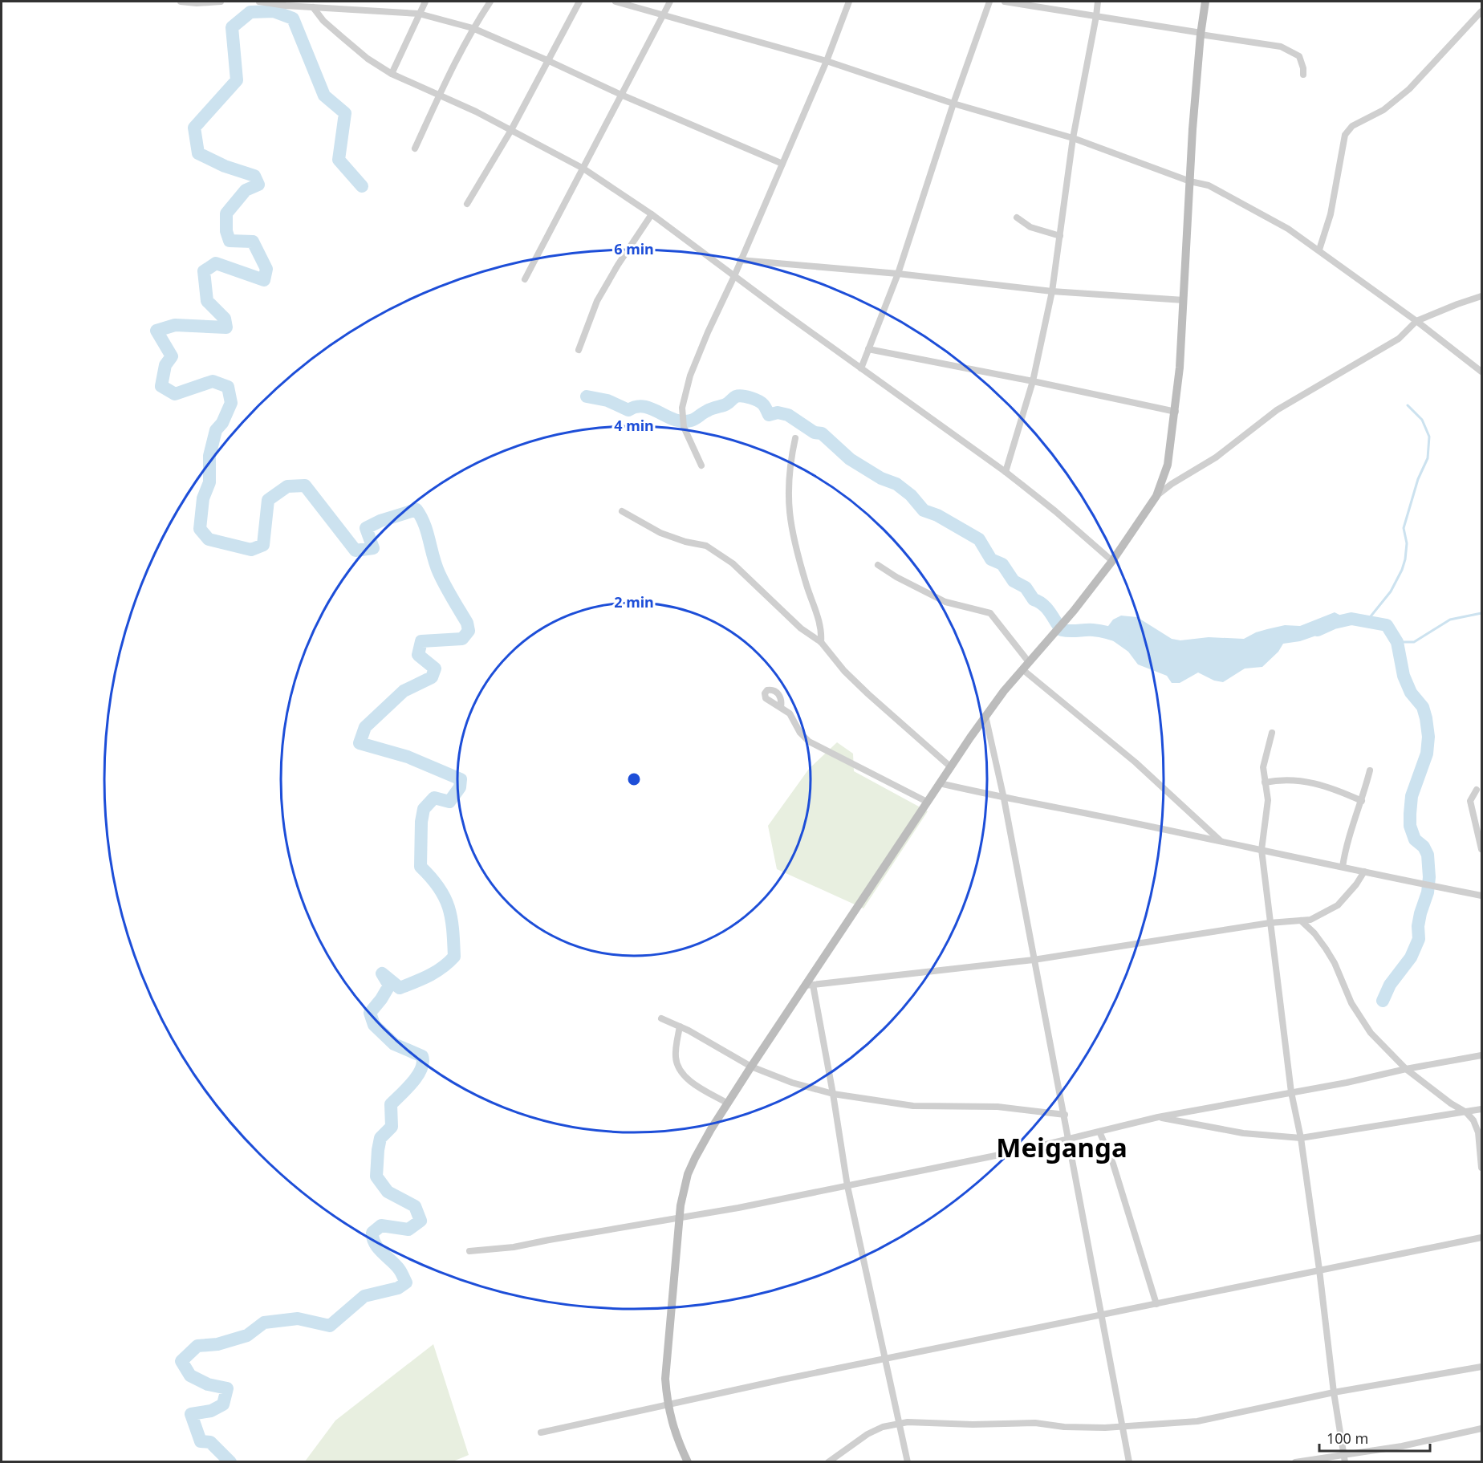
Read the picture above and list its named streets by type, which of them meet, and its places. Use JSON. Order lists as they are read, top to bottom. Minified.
{"districts":["Meiganga"],"scale_bar":"100 m","rings":["6 min","4 min","2 min"]}
